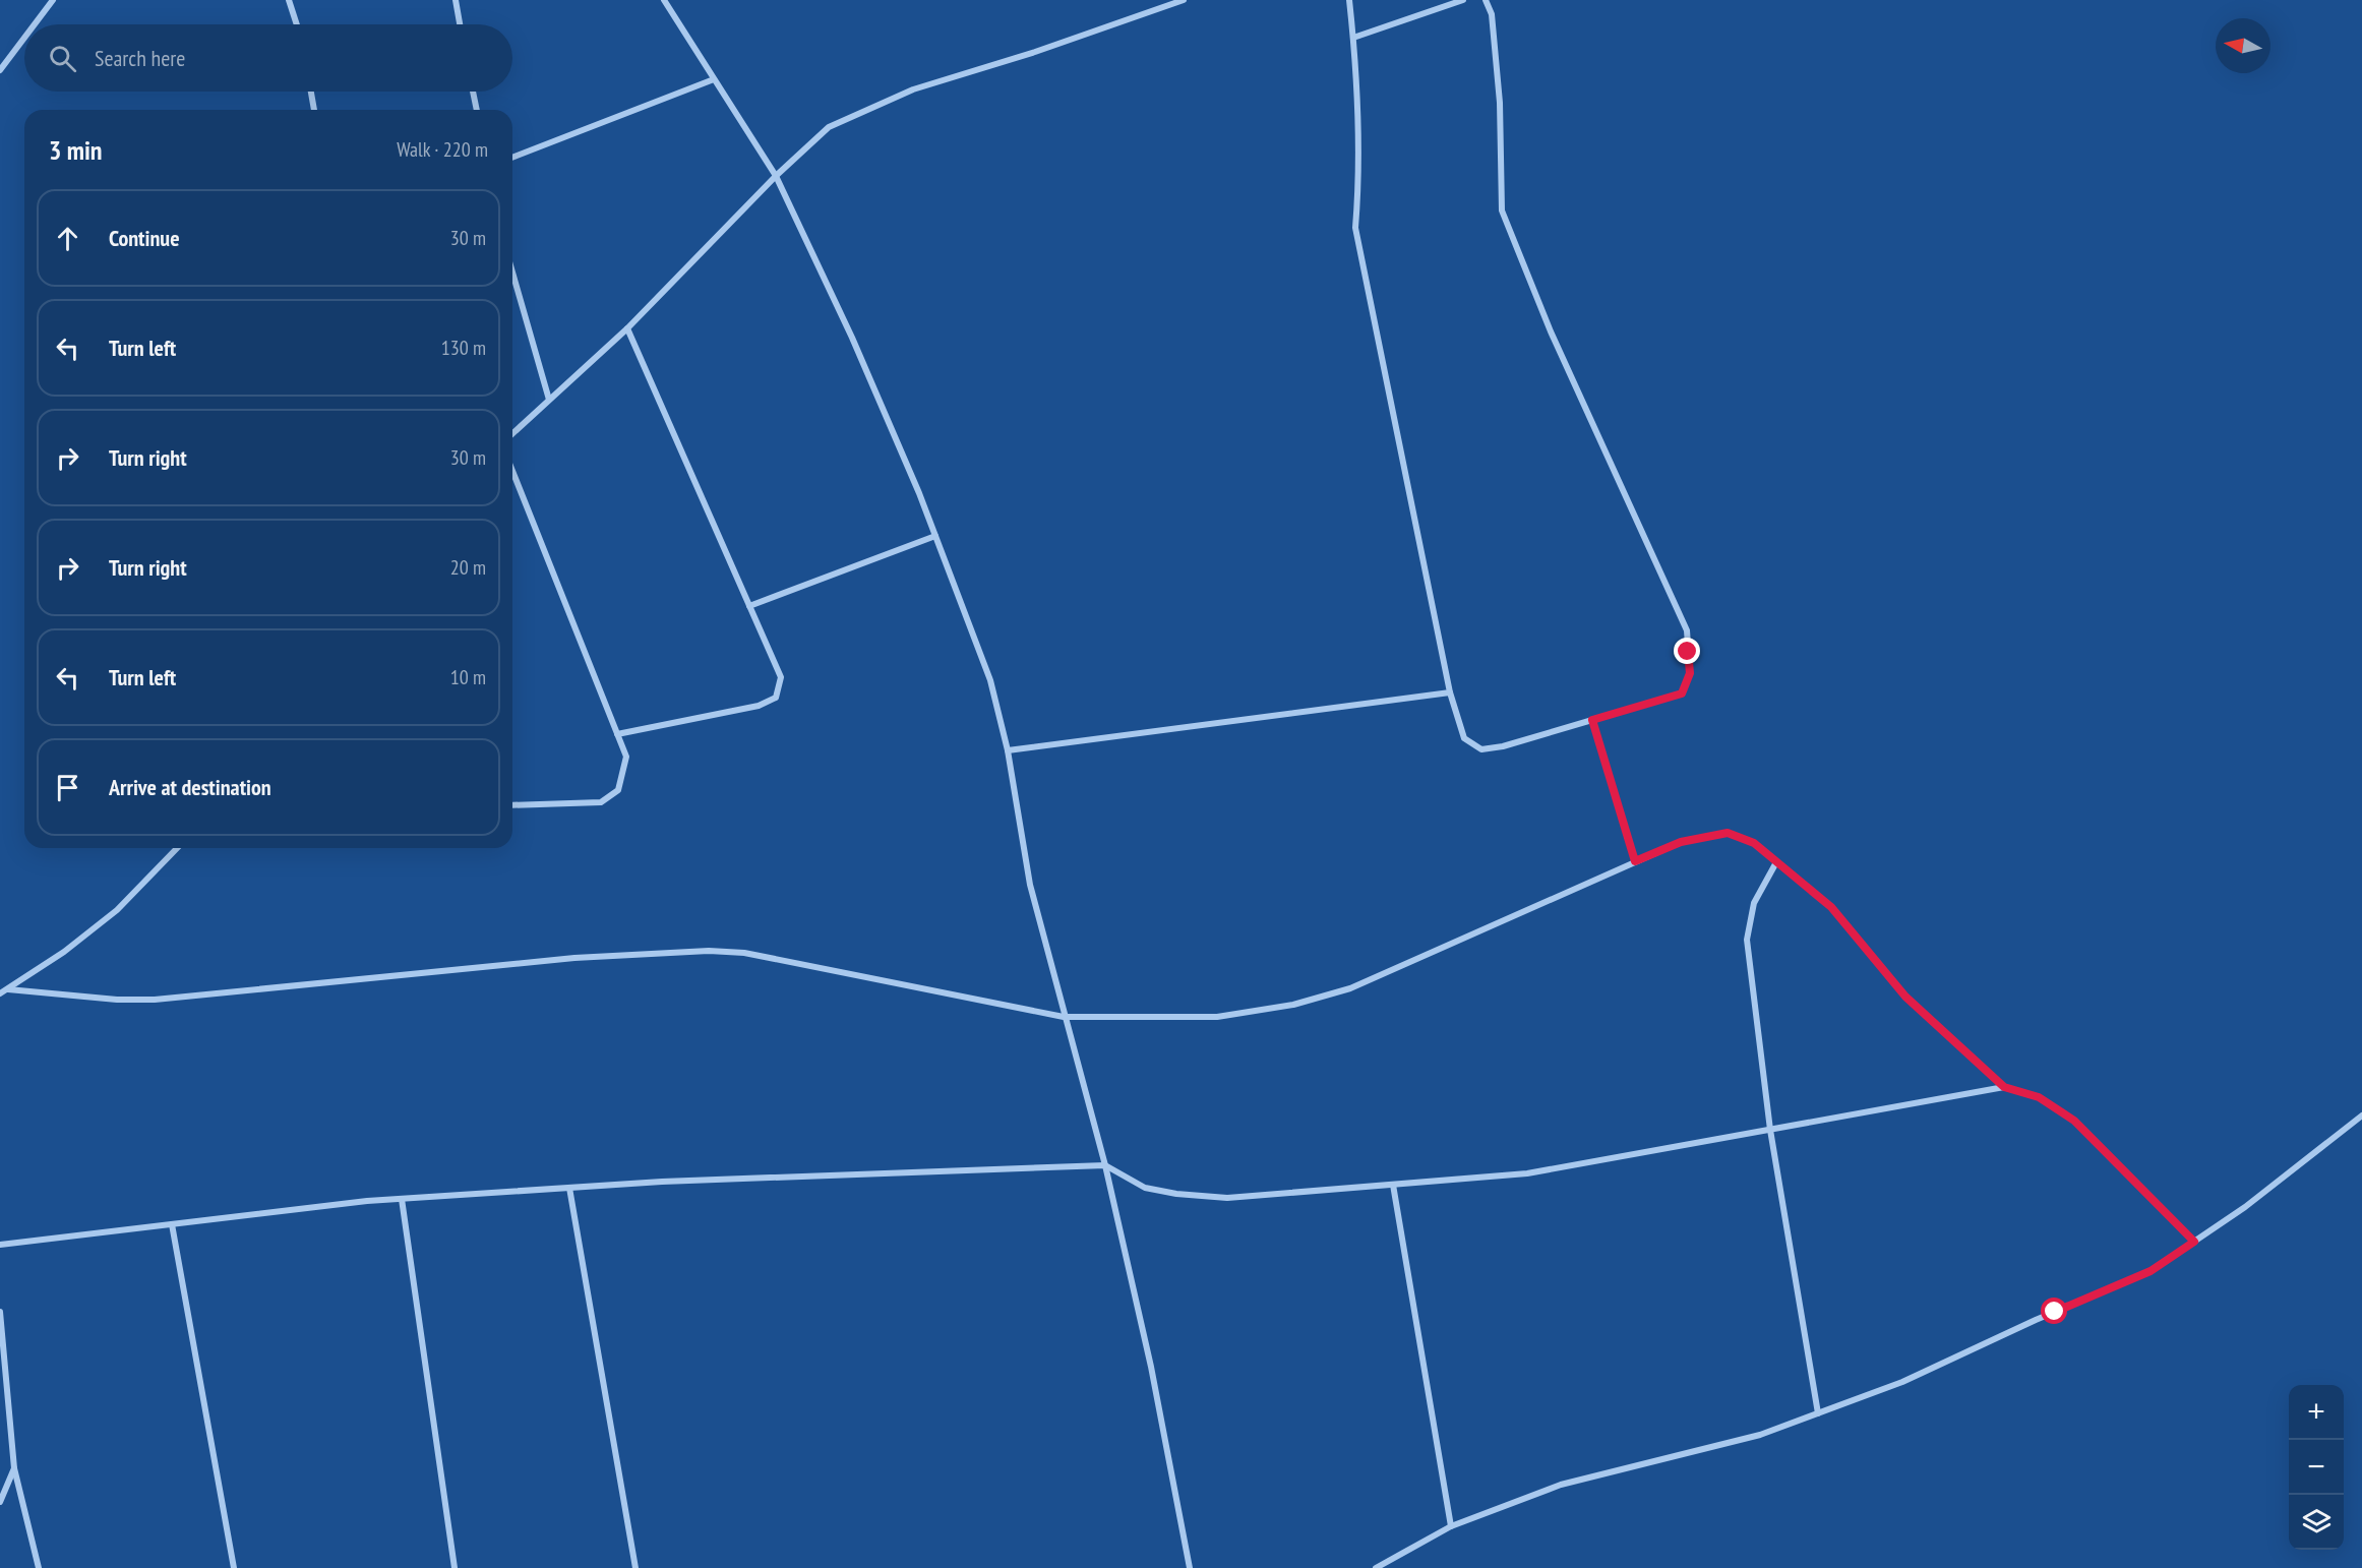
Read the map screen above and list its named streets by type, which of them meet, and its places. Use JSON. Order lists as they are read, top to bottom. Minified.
{"north":"left","page":{"search":"Search here","heading":["3 min","Walk · 220 m"],"list":[["Continue","30 m"],["Turn left","130 m"],["Turn right","30 m"],["Turn right","20 m"],["Turn left","10 m"],"Arrive at destination"],"map_buttons":["+","−"]}}
